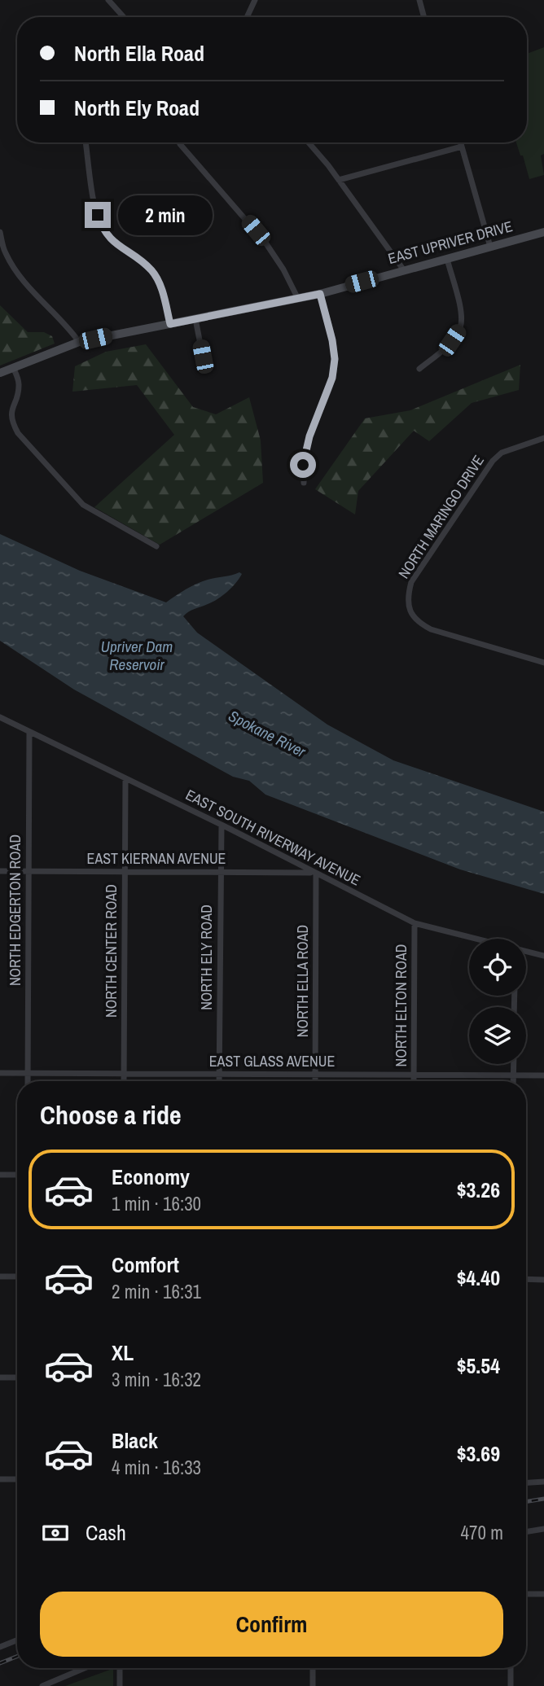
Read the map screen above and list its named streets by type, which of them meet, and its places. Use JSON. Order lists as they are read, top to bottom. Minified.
{"streets":{"main road":["EAST UPRIVER DRIVE"],"street":["NORTH MARINGO DRIVE","EAST SOUTH RIVERWAY AVENUE","EAST KIERNAN AVENUE","NORTH EDGERTON ROAD","NORTH CENTER ROAD","NORTH ELY ROAD","NORTH ELLA ROAD","NORTH ELTON ROAD","EAST GLASS AVENUE"]},"crossings":[["EAST SOUTH RIVERWAY AVENUE","EAST KIERNAN AVENUE"],["EAST SOUTH RIVERWAY AVENUE","NORTH EDGERTON ROAD"],["EAST SOUTH RIVERWAY AVENUE","NORTH CENTER ROAD"],["EAST SOUTH RIVERWAY AVENUE","NORTH ELY ROAD"],["EAST SOUTH RIVERWAY AVENUE","NORTH ELLA ROAD"],["EAST SOUTH RIVERWAY AVENUE","NORTH ELTON ROAD"],["EAST KIERNAN AVENUE","NORTH EDGERTON ROAD"],["EAST KIERNAN AVENUE","NORTH CENTER ROAD"],["EAST KIERNAN AVENUE","NORTH ELY ROAD"],["EAST KIERNAN AVENUE","NORTH ELLA ROAD"],["NORTH EDGERTON ROAD","EAST GLASS AVENUE"],["NORTH CENTER ROAD","EAST GLASS AVENUE"],["NORTH ELY ROAD","EAST GLASS AVENUE"],["NORTH ELLA ROAD","EAST GLASS AVENUE"],["NORTH ELTON ROAD","EAST GLASS AVENUE"]],"water":["Upriver Dam Reservoir","Spokane River"],"page":{"banner":["North Ella Road","North Ely Road"],"bubble":"2 min","heading":"Choose a ride","list":[{"name":"Economy","note":"1 min · 16:30","value":"$3.26"},{"name":"Comfort","note":"2 min · 16:31","value":"$4.40"},{"name":"XL","note":"3 min · 16:32","value":"$5.54"},{"name":"Black","note":"4 min · 16:33","value":"$3.69"}],"pay":["Cash","470 m"],"buttons":"Confirm"}}
